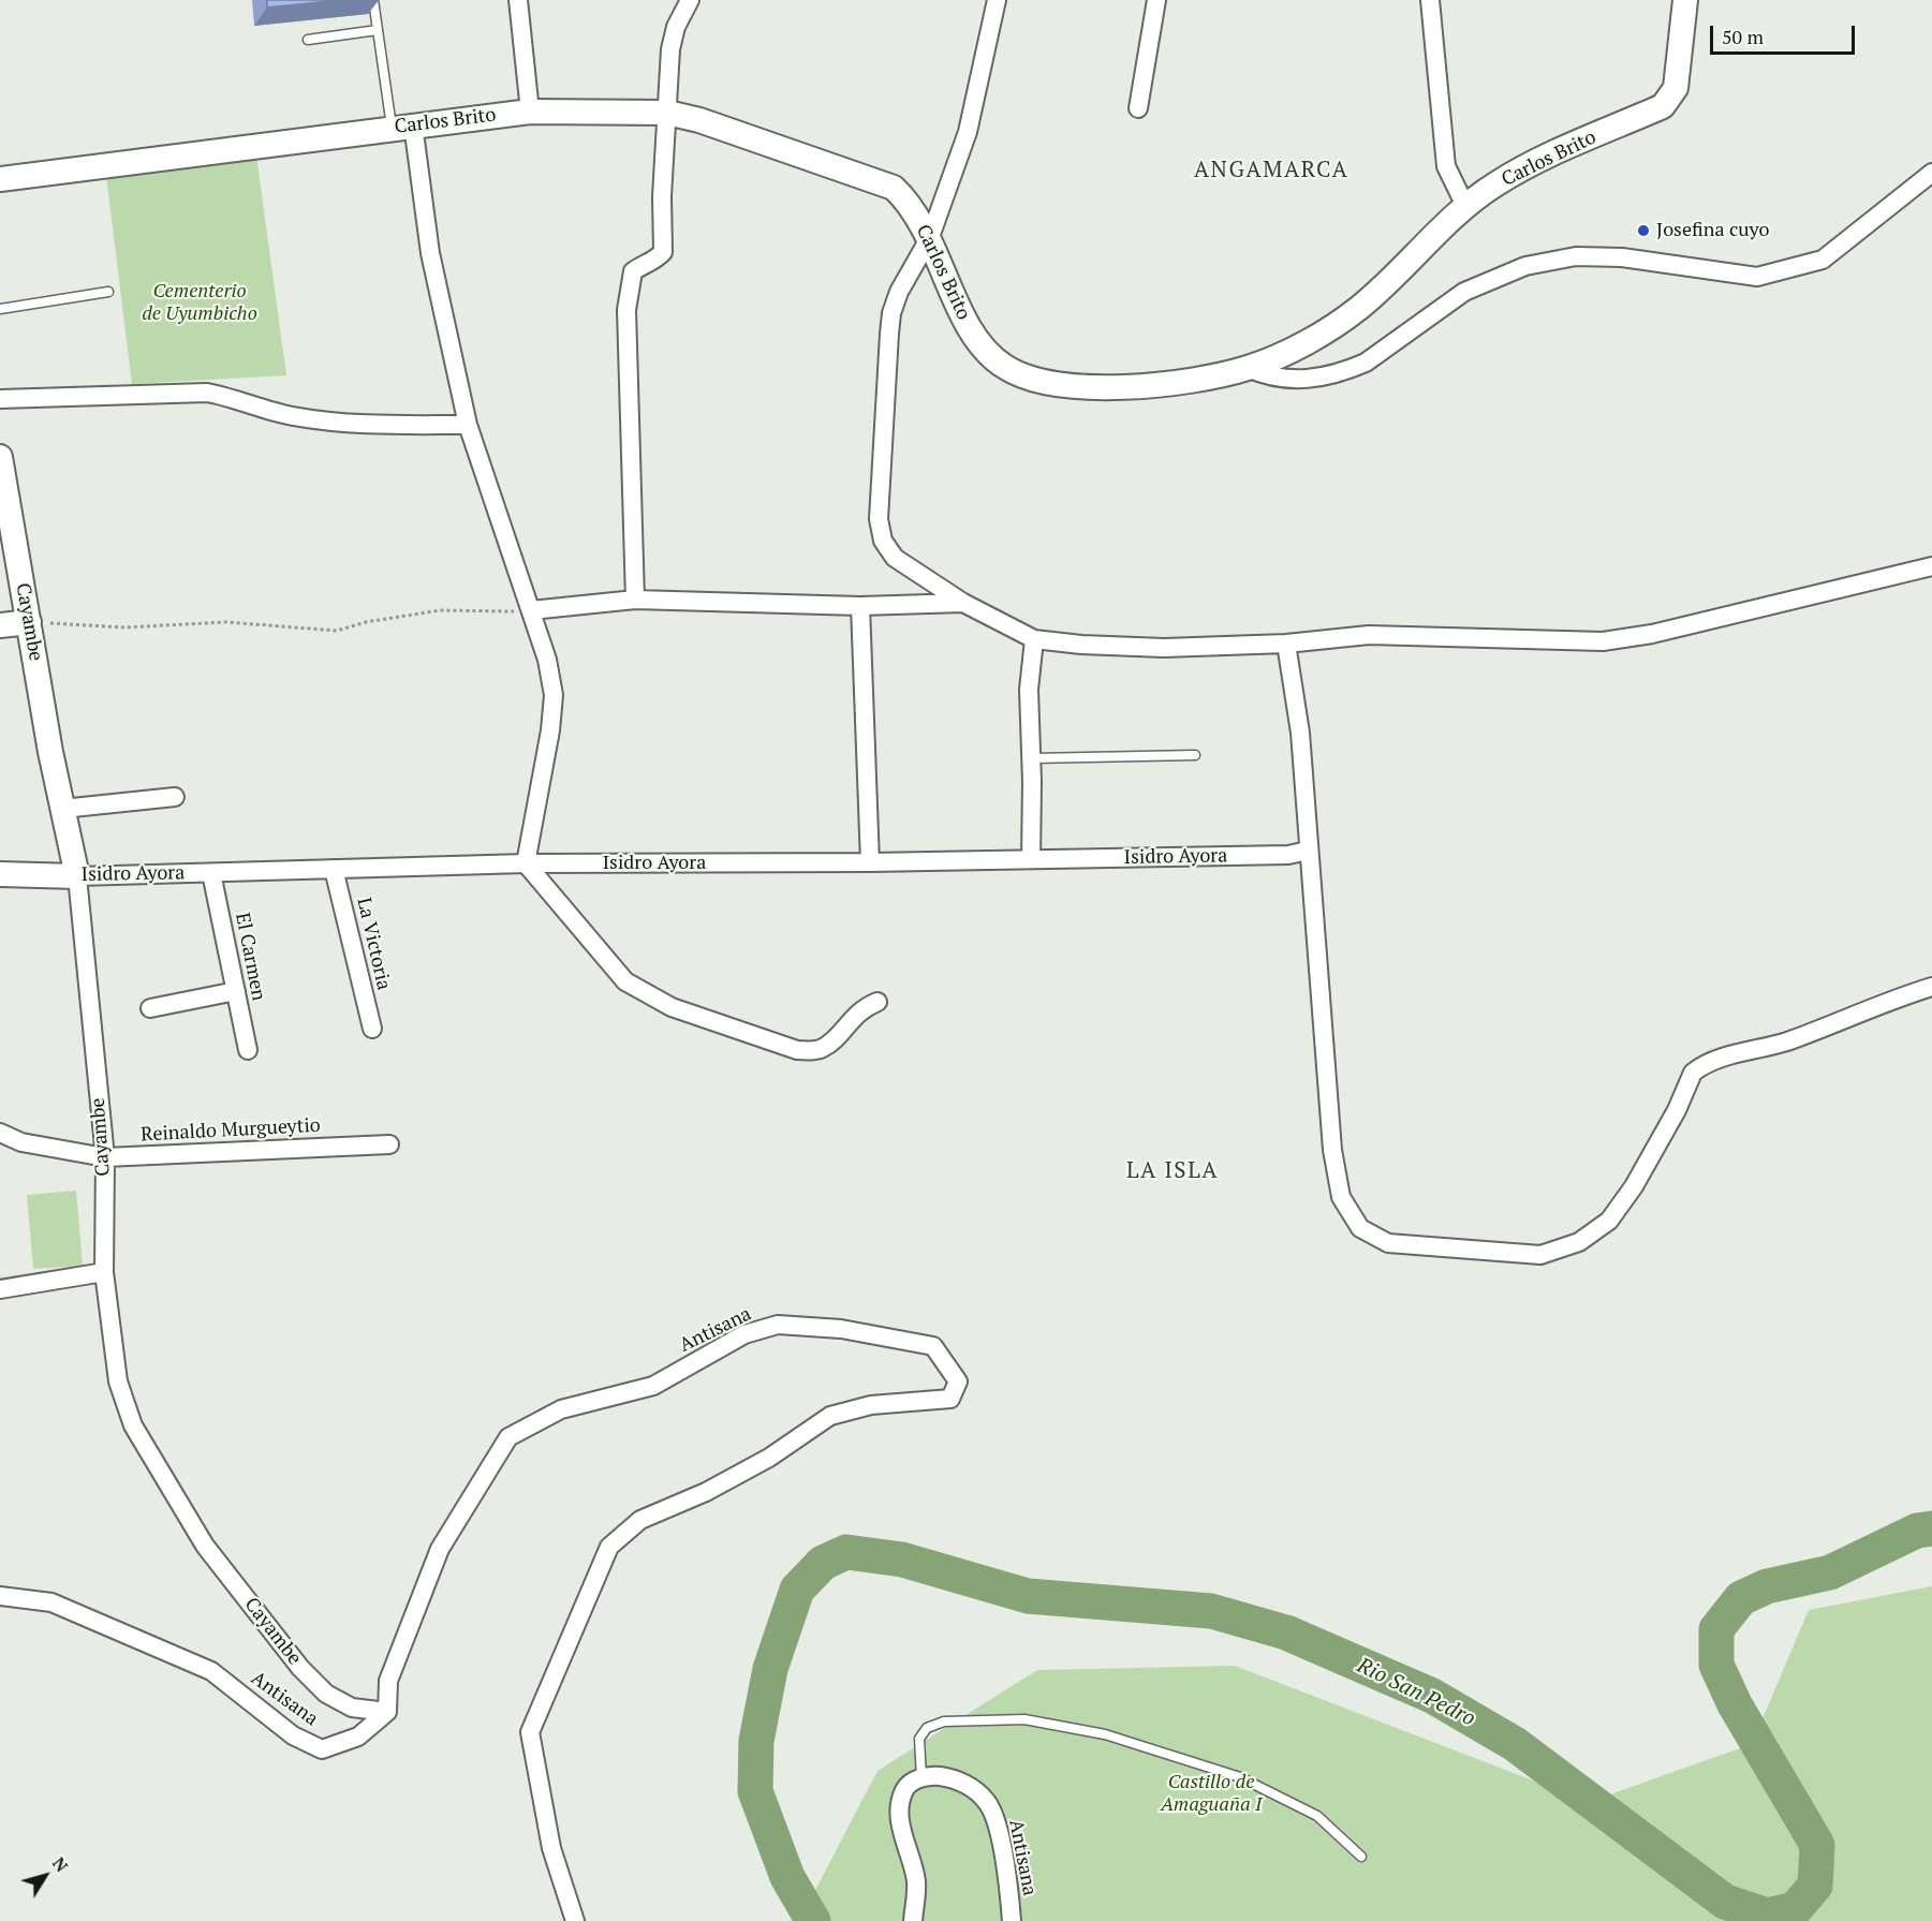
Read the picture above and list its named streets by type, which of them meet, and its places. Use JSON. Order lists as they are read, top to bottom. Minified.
{"streets":{"street":["Carlos Brito","Cayambe","Isidro Ayora","La Victoria","El Carmen","Reinaldo Murgueytio","Antisana"]},"crossings":[["Cayambe","Isidro Ayora"],["Cayambe","Reinaldo Murgueytio"],["Cayambe","Antisana"],["Isidro Ayora","La Victoria"],["Isidro Ayora","El Carmen"]],"districts":["ANGAMARCA","LA ISLA"],"water":["Rio San Pedro"],"parks":["Cementerio de Uyumbicho","Castillo de Amaguaña I"],"places":["Josefina cuyo"],"scale_bar":"50 m","north":"top right"}
